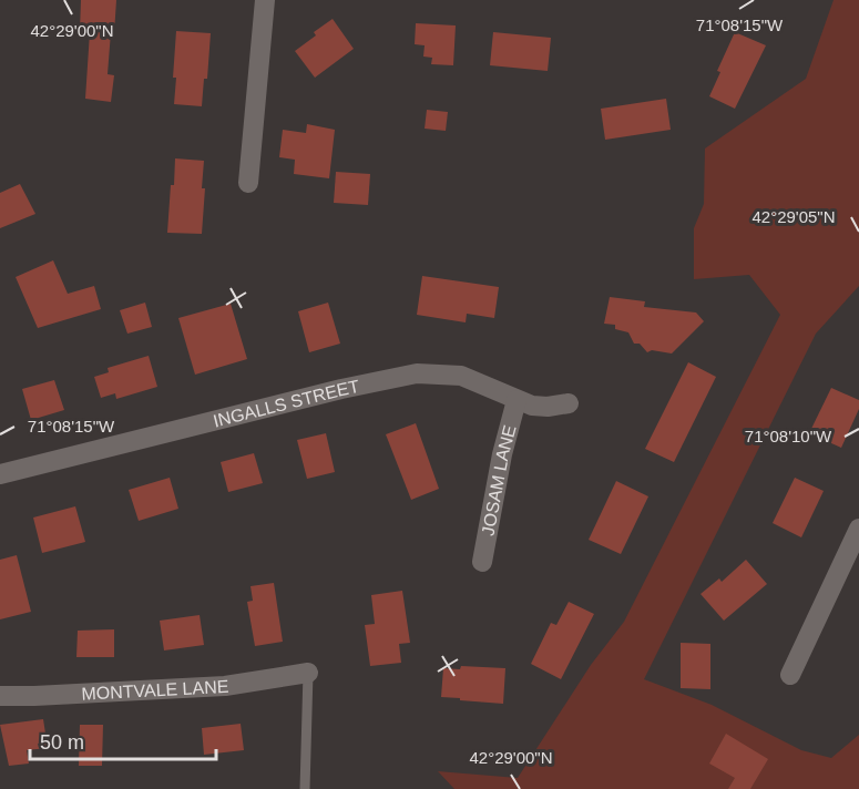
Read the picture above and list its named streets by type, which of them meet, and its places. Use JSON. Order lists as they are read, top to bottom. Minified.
{"streets":{"street":["INGALLS STREET","JOSAM LANE","MONTVALE LANE"]},"crossings":[["INGALLS STREET","JOSAM LANE"]],"scale_bar":"50 m","coordinates":["71°08'15\"W","42°29'00\"N","42°29'05\"N","71°08'10\"W"]}
